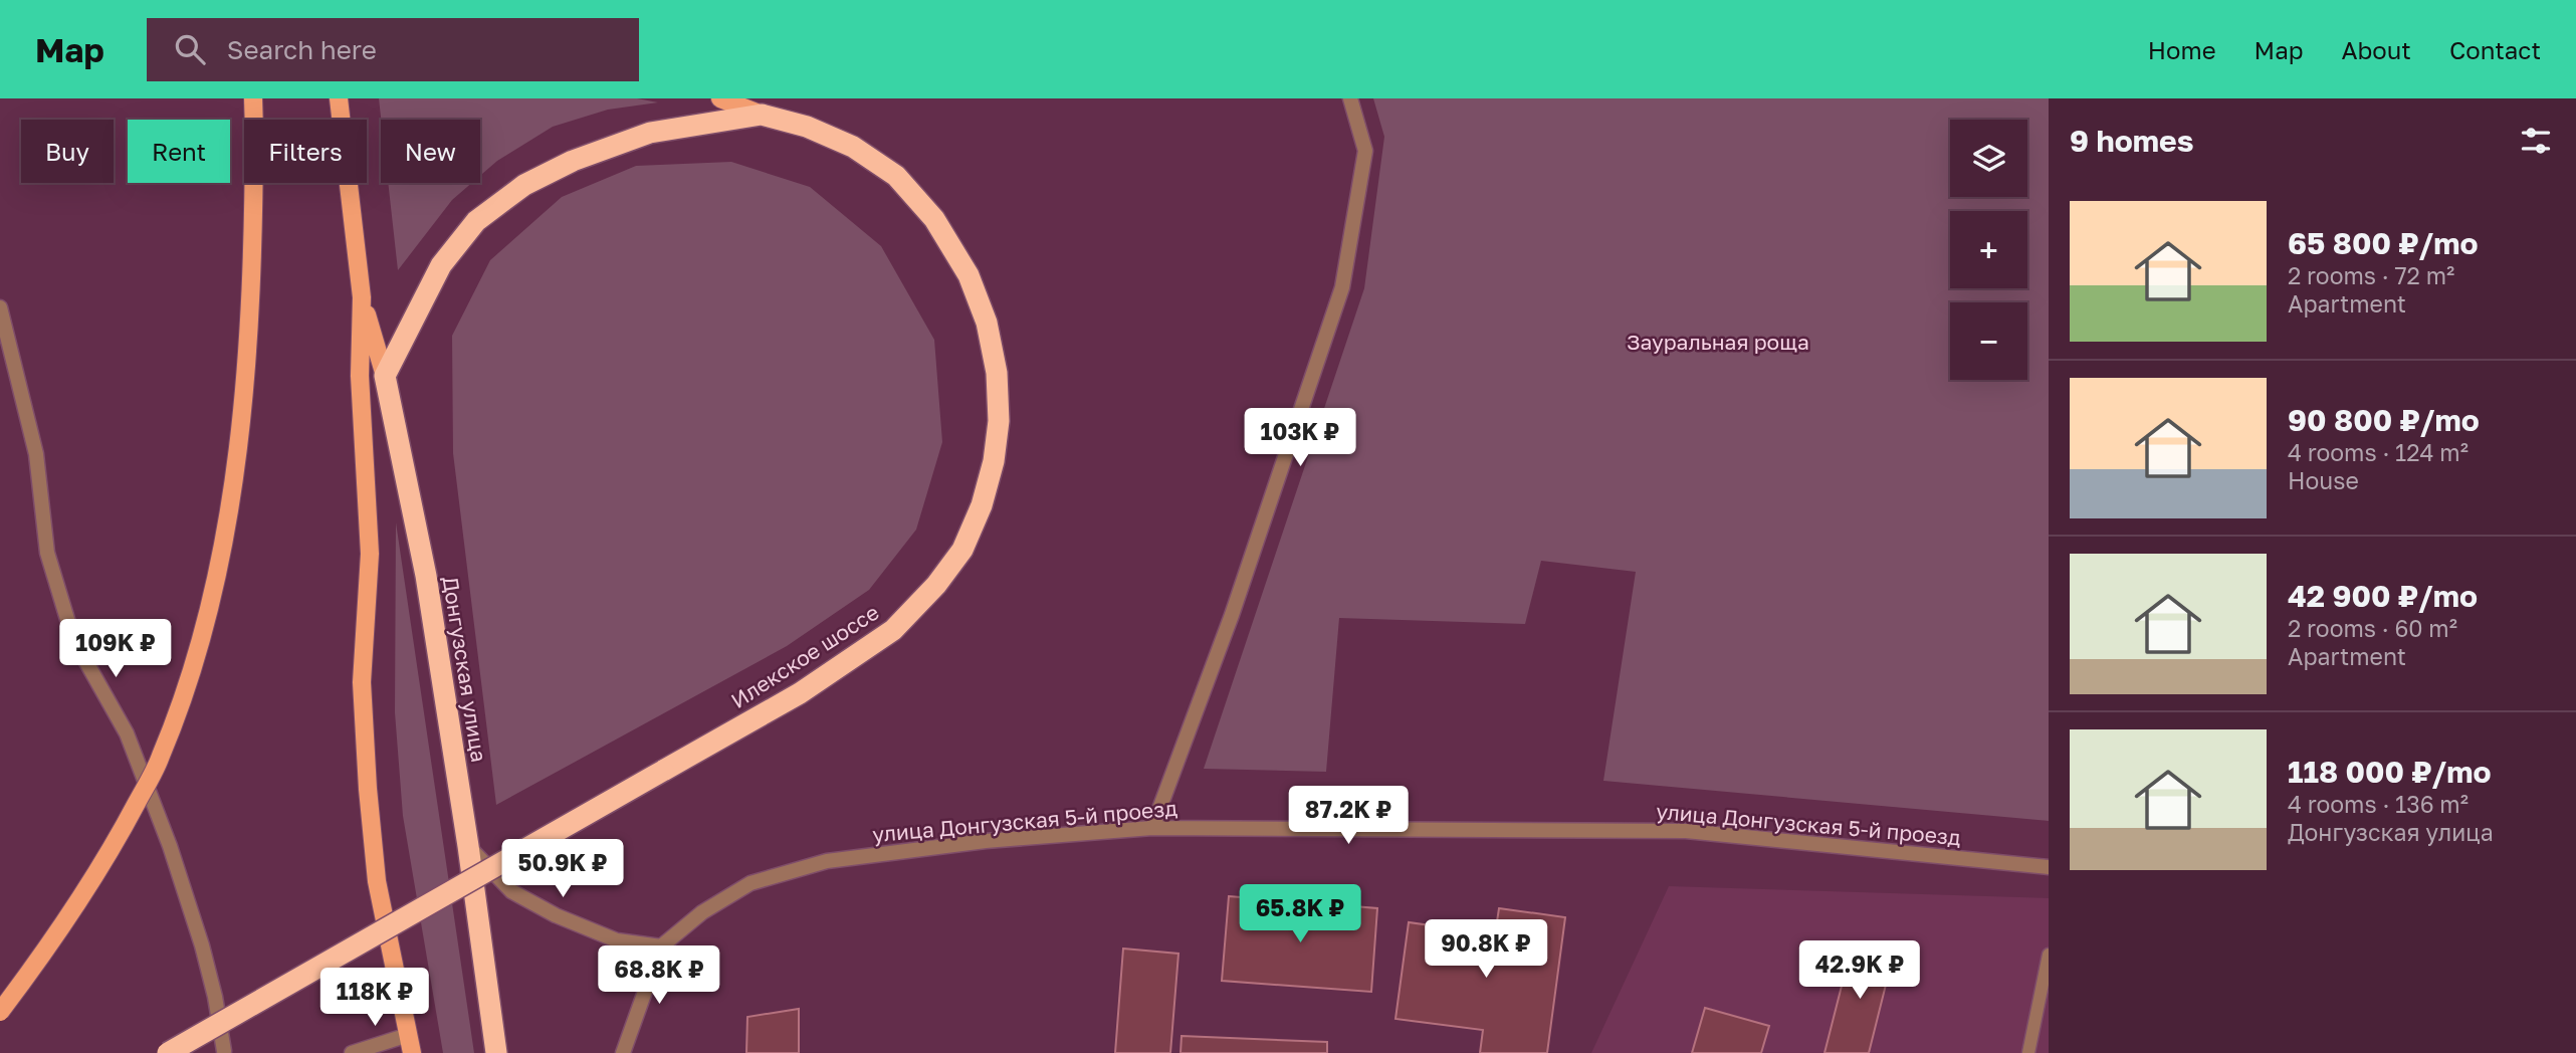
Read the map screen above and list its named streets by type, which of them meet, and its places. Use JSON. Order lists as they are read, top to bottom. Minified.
{"streets":{"highway":["Илекское шоссе","Донгузская улица"],"street":["улица Донгузская 5-й проезд"]},"parks":["Зауральная роща"],"page":{"header":"Map","search":"Search here","nav":["Home","Map","About","Contact"],"heading":"9 homes","map_buttons":["+","−"],"chip":["Buy","Rent","Filters","New"],"list":[{"name":"65 800 ₽/mo","note":"2 rooms · 72 m² · Apartment"},{"name":"90 800 ₽/mo","note":"4 rooms · 124 m² · House"},{"name":"42 900 ₽/mo","note":"2 rooms · 60 m² · Apartment"},{"name":"118 000 ₽/mo","note":"4 rooms · 136 m² · Донгузская улица"}],"price":["103K ₽","109K ₽","87.2K ₽","50.9K ₽","65.8K ₽","90.8K ₽","42.9K ₽","68.8K ₽","118K ₽"]}}
